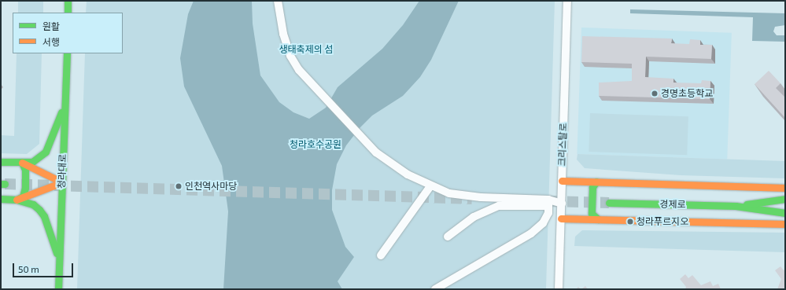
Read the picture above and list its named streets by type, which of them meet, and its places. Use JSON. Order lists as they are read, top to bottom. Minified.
{"streets":{"street":["크리스탈로","청라대로","경제로"]},"parks":["생태축제의 섬","청라호수공원"],"places":["경명초등학교","인천역사마당","청라푸르지오"],"legend":["원활","서행"],"scale_bar":"50 m"}
